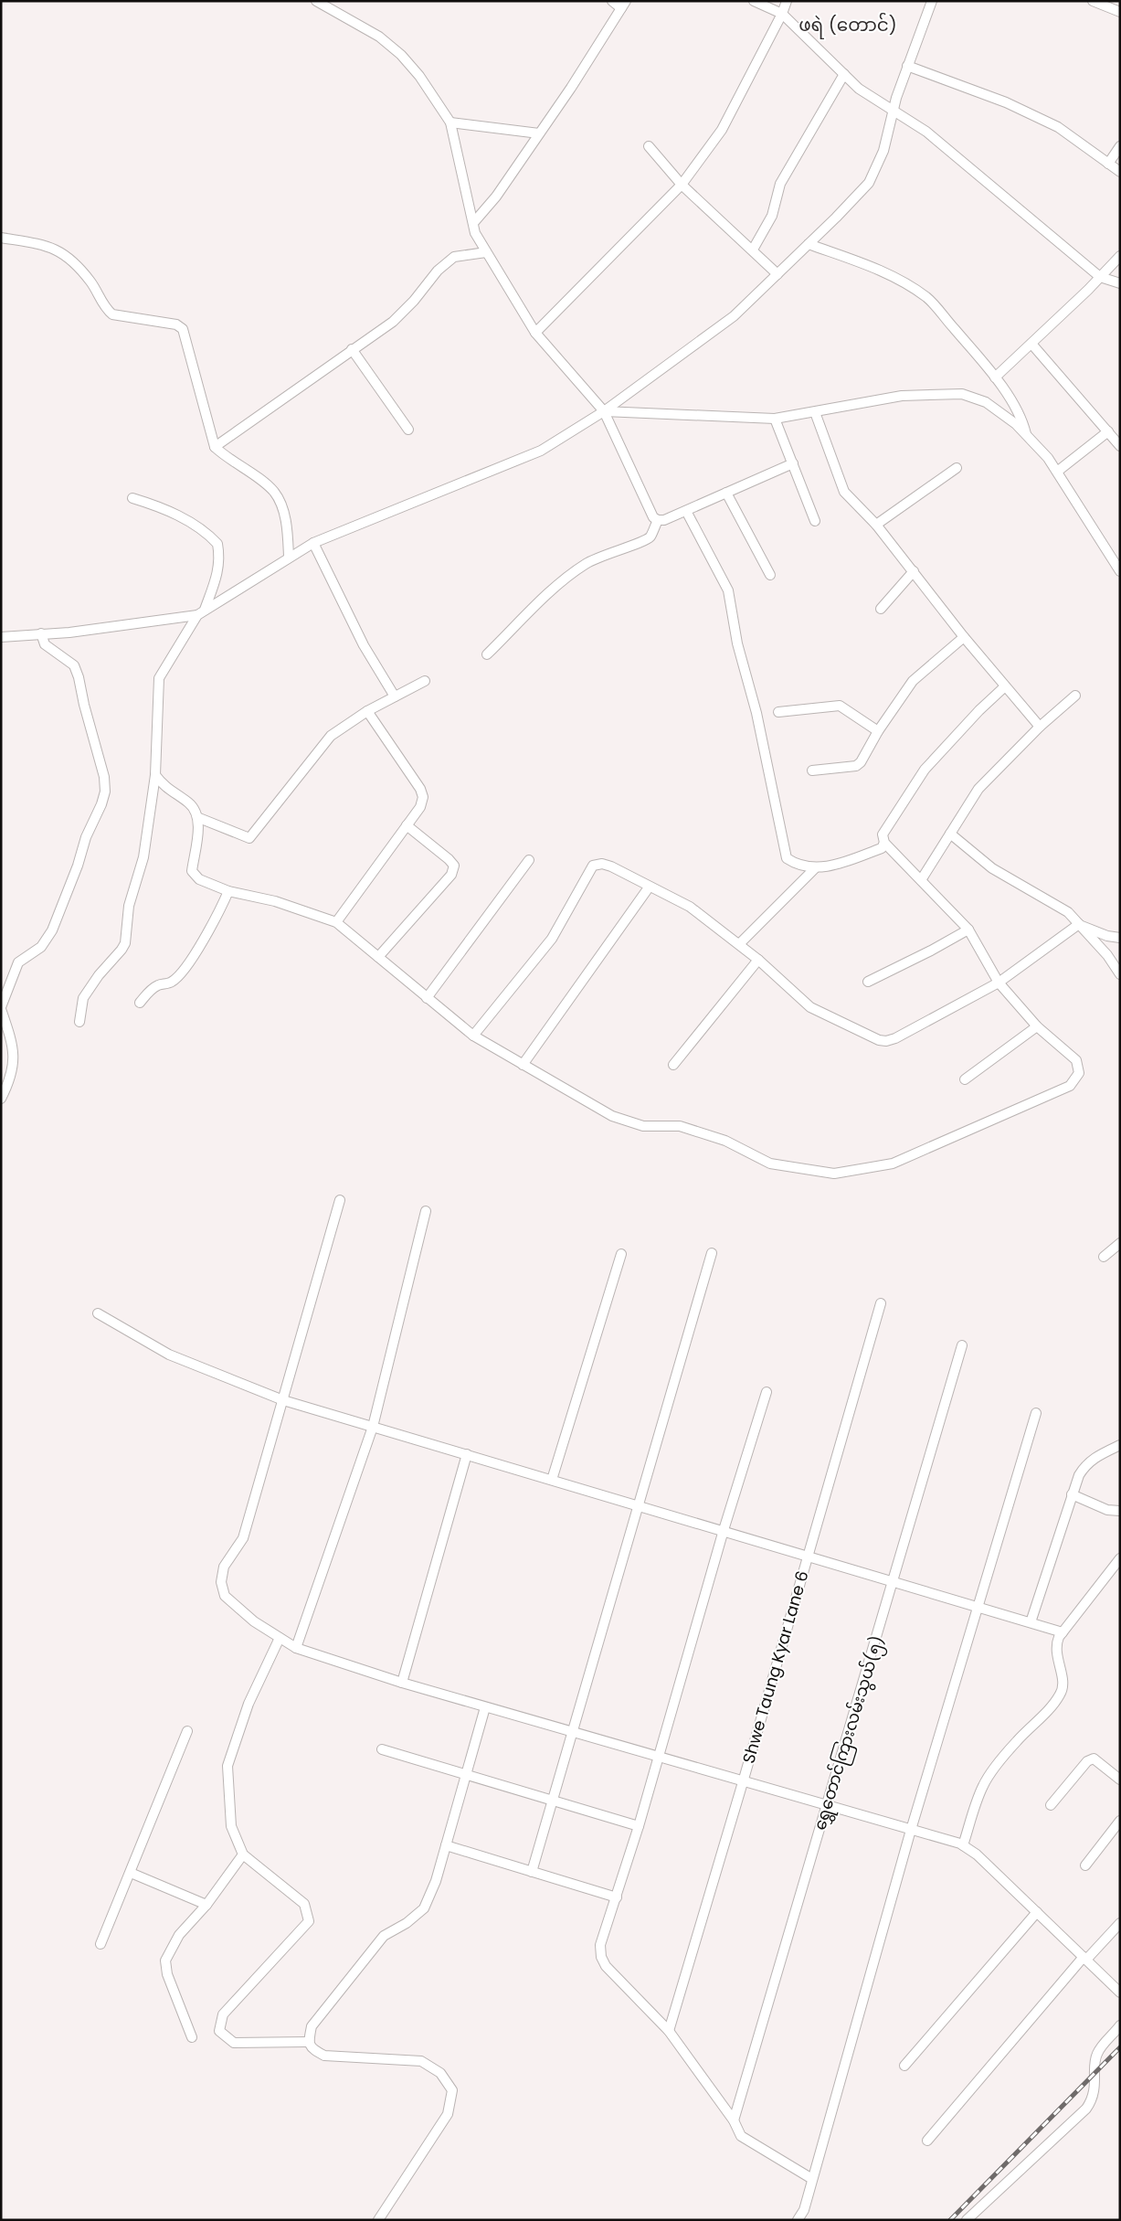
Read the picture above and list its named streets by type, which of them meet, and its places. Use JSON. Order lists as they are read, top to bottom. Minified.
{"streets":{"street":["Shwe Taung Kyar Lane 6","ရွှေတောင်ကြားလမ်းသွယ်(၅)"]},"districts":["ဖရဲ (တောင်)"]}
